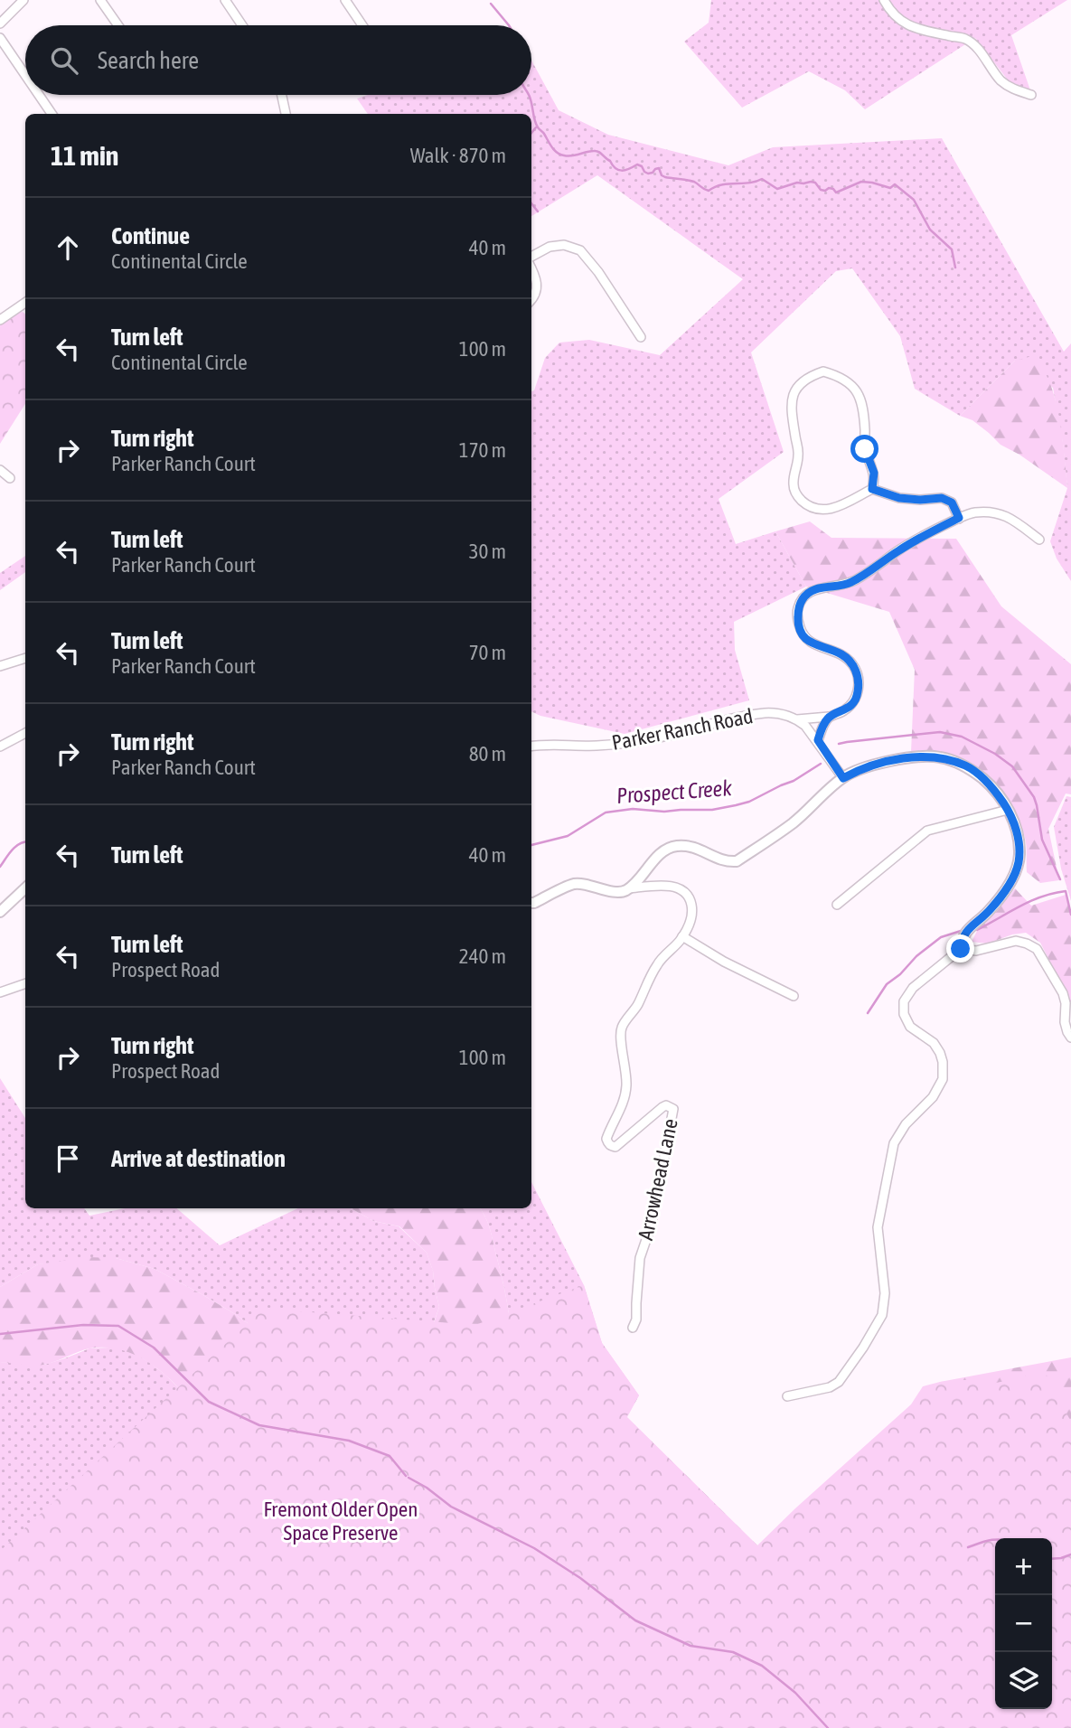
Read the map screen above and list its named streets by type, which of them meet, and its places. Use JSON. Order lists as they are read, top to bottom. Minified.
{"streets":{"street":["Parker Ranch Road","Arrowhead Lane"]},"water":["Prospect Creek"],"parks":["Fremont Older Open Space Preserve"],"page":{"search":"Search here","heading":["11 min","Walk · 870 m"],"list":[["Continue","Continental Circle","40 m"],["Turn left","Continental Circle","100 m"],["Turn right","Parker Ranch Court","170 m"],["Turn left","Parker Ranch Court","30 m"],["Turn left","Parker Ranch Court","70 m"],["Turn right","Parker Ranch Court","80 m"],["Turn left","40 m"],["Turn left","Prospect Road","240 m"],["Turn right","Prospect Road","100 m"],"Arrive at destination"],"map_buttons":["+","−"]}}
